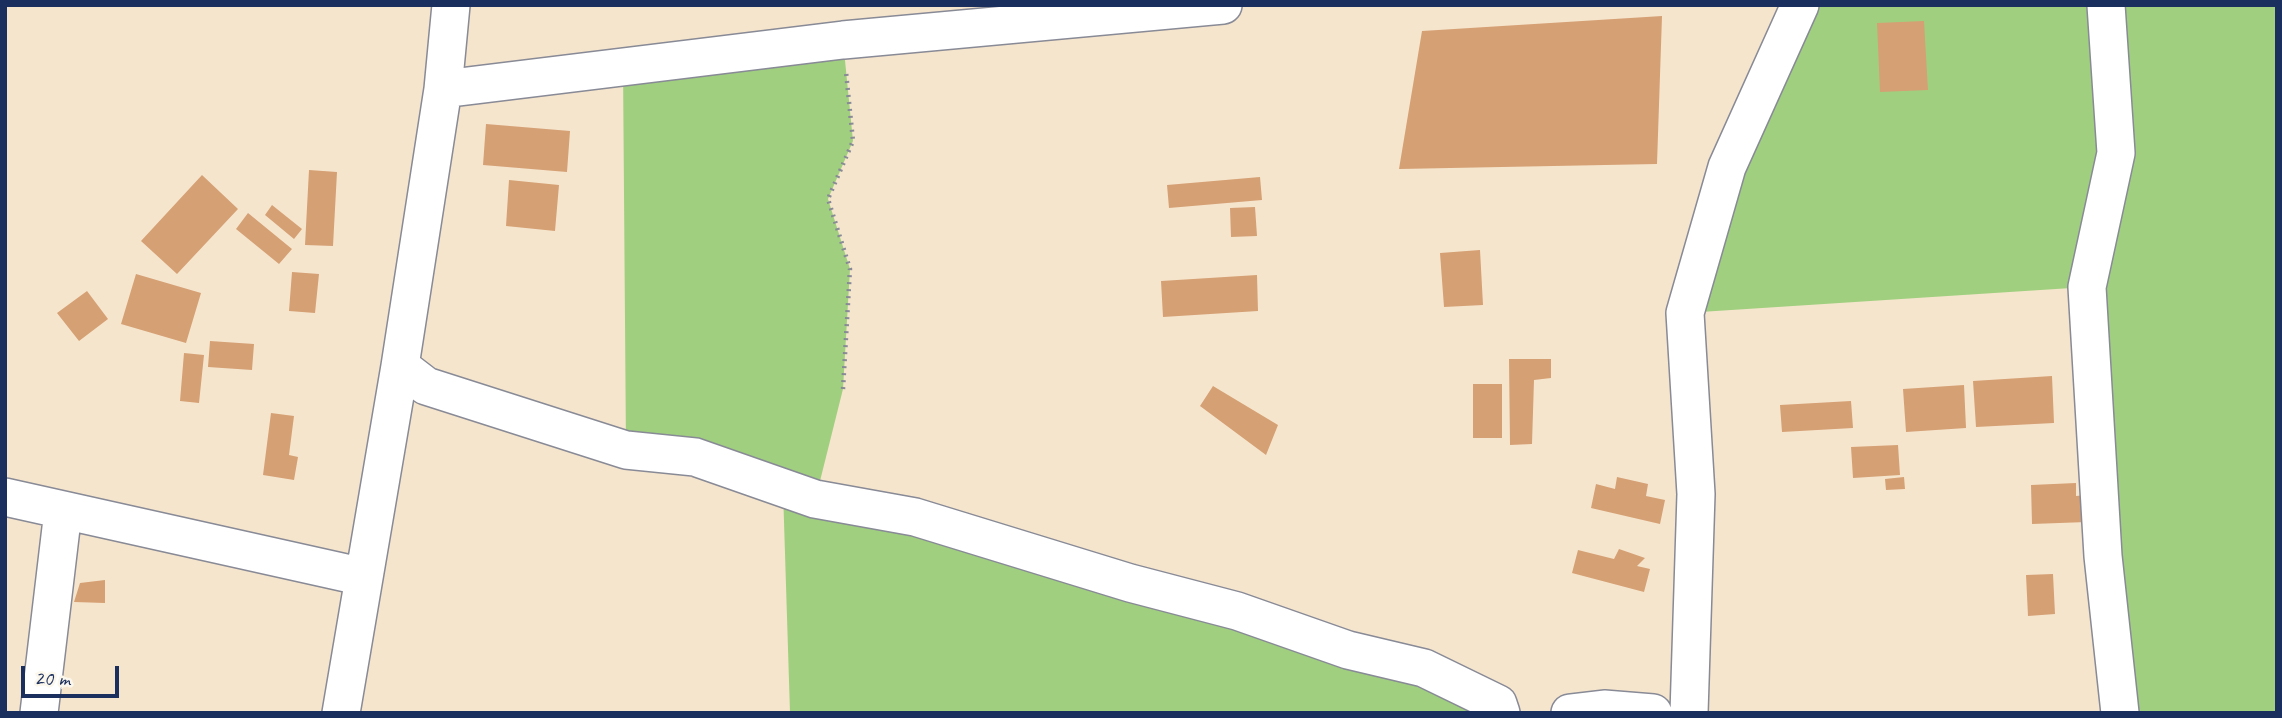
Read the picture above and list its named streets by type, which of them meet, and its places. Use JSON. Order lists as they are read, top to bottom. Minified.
{"scale_bar":"20 m"}
